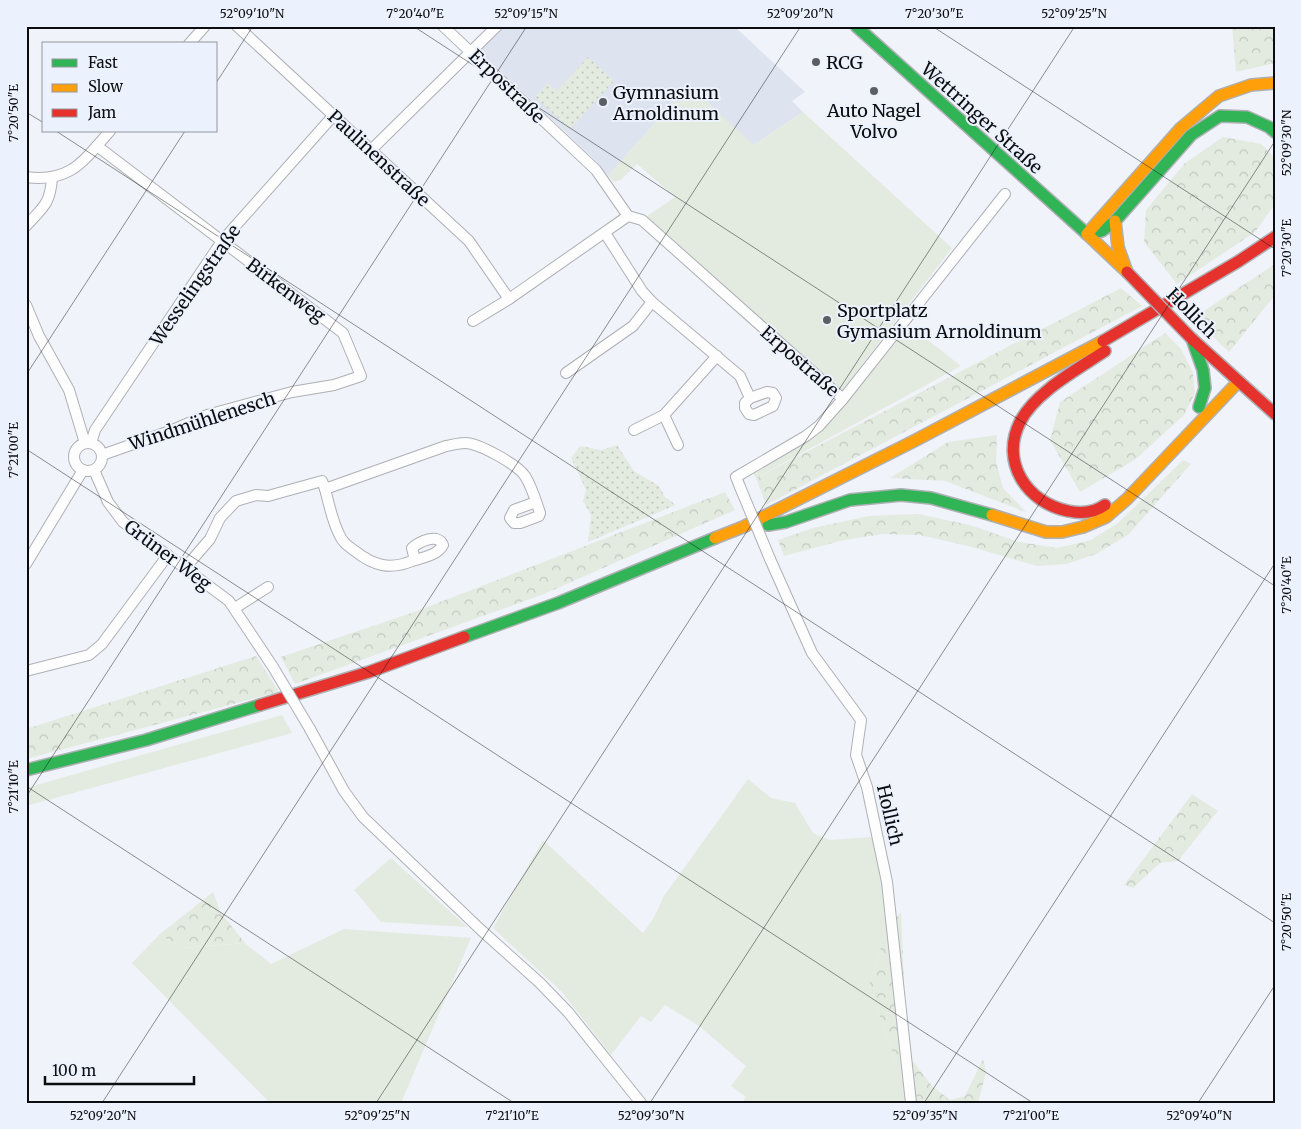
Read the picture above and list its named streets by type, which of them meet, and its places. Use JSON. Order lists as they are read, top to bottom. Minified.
{"streets":{"main road":["Wettringer Straße","Hollich"],"street":["Erpostraße","Paulinenstraße","Wesselingstraße","Birkenweg","Windmühlenesch","Grüner Weg"]},"crossings":[["Erpostraße","Hollich"],["Wettringer Straße","Hollich"],["Paulinenstraße","Wesselingstraße"],["Wesselingstraße","Birkenweg"],["Wesselingstraße","Windmühlenesch"],["Wesselingstraße","Grüner Weg"],["Birkenweg","Windmühlenesch"],["Windmühlenesch","Grüner Weg"]],"places":["RCG","Auto Nagel Volvo","Gymnasium Arnoldinum","Sportplatz Gymasium Arnoldinum"],"legend":["Fast","Slow","Jam"],"scale_bar":"100 m","coordinates":["52°09'10\"N","7°20'40\"E","52°09'15\"N","52°09'20\"N","7°20'30\"E","52°09'25\"N","7°20'50\"E","52°09'30\"N","7°21'00\"E","7°21'10\"E","52°09'35\"N","52°09'40\"N"]}
